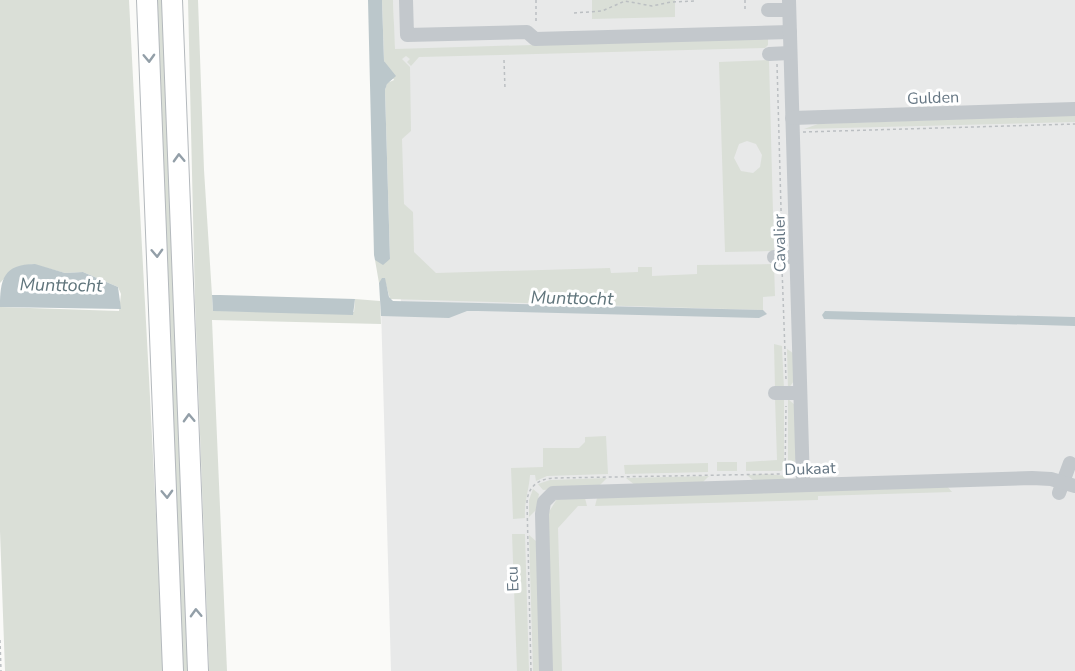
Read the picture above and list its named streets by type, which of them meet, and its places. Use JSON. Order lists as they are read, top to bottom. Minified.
{"streets":{"street":["Gulden","Cavalier","Dukaat","Ecu"]},"crossings":[["Gulden","Cavalier"],["Cavalier","Dukaat"],["Dukaat","Ecu"]],"water":["Munttocht"]}
